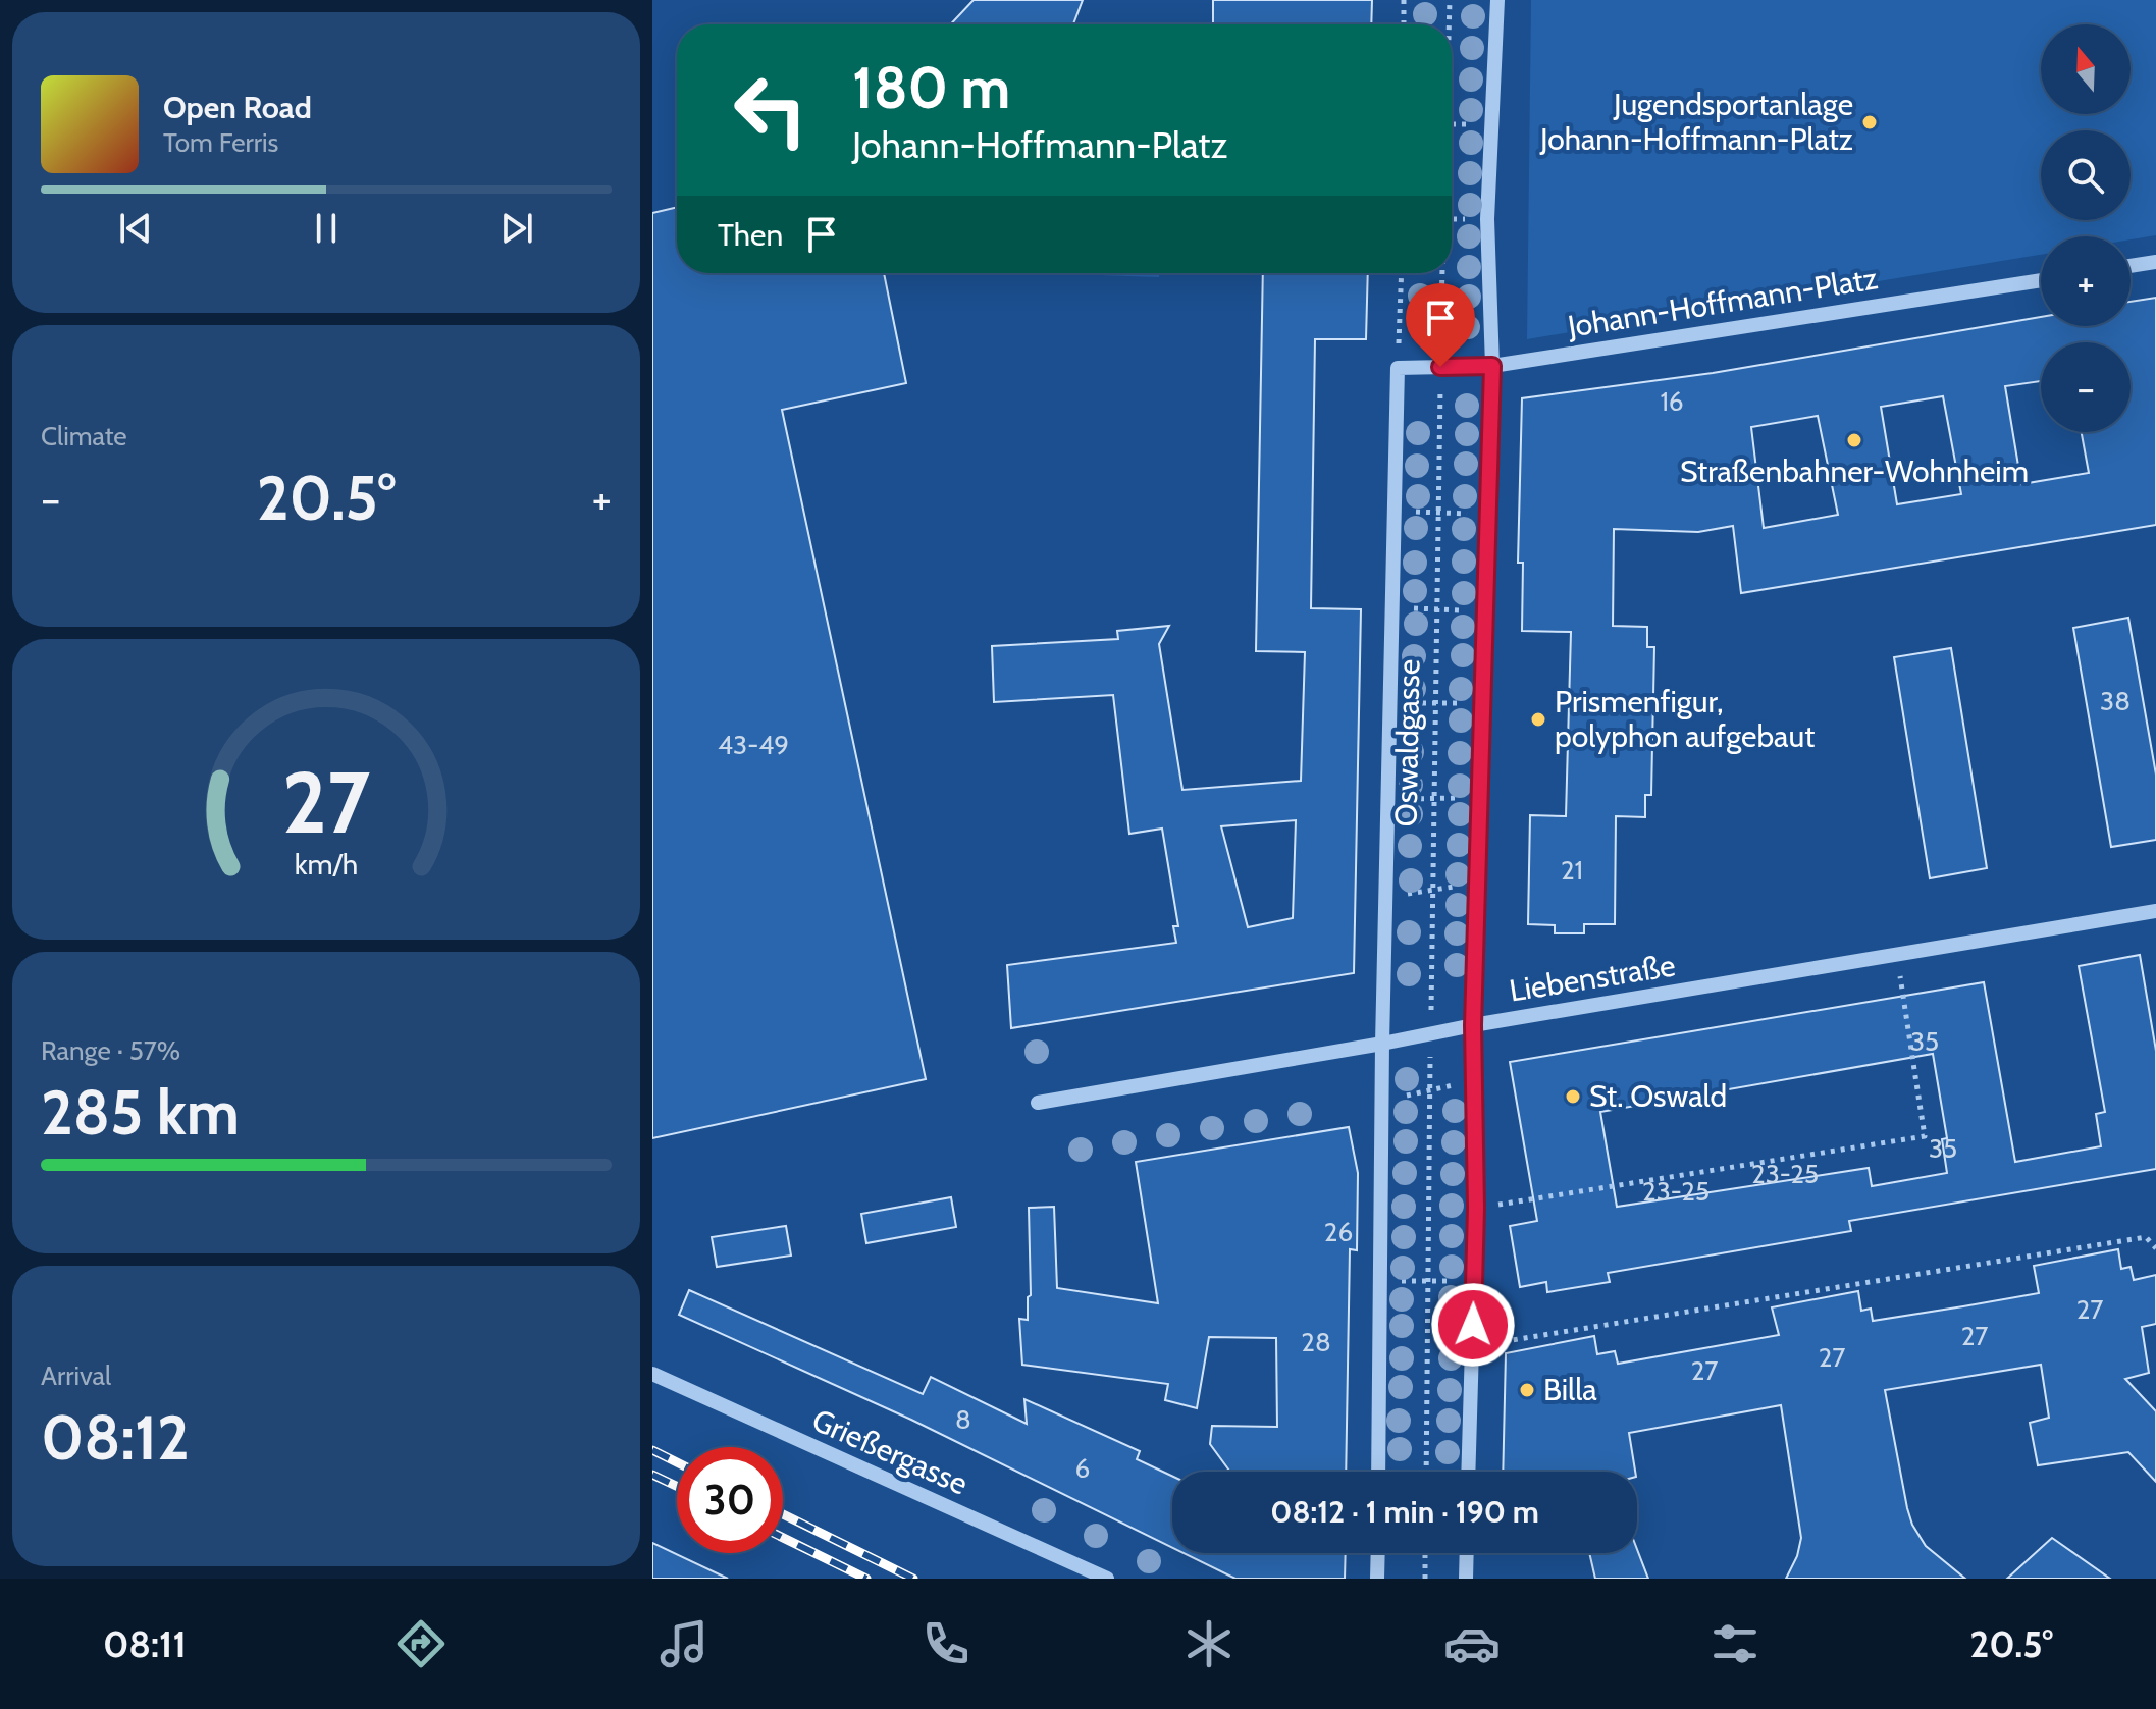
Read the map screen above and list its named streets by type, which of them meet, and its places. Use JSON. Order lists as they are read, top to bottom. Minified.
{"streets":{"street":["Johann-Hoffmann-Platz","Oswaldgasse","Liebenstraße","Grießergasse"]},"crossings":[["Johann-Hoffmann-Platz","Oswaldgasse"],["Oswaldgasse","Liebenstraße"]],"places":["Jugendsportanlage Johann-Hoffmann-Platz","Straßenbahner-Wohnheim","Prismenfigur, polyphon aufgebaut","St. Oswald","Billa"],"house_numbers":["16","38","43-49","21","35","35","23-25","23-25","26","27","27","28","27","27","8","6"],"north":"top","page":{"map_buttons":["+","−"],"turn":["180 m","Johann-Hoffmann-Platz"],"song":["Open Road","Tom Ferris"],"then":"Then","tile":["Climate",["Range · 57%","285 km"],["Arrival","08:12"]],"heat":["−","20.5°","+"],"limit":"30","trip":"08:12 · 1 min · 190 m","tabs":["08:11","20.5°"],"gauge":["27","km/h"]}}
